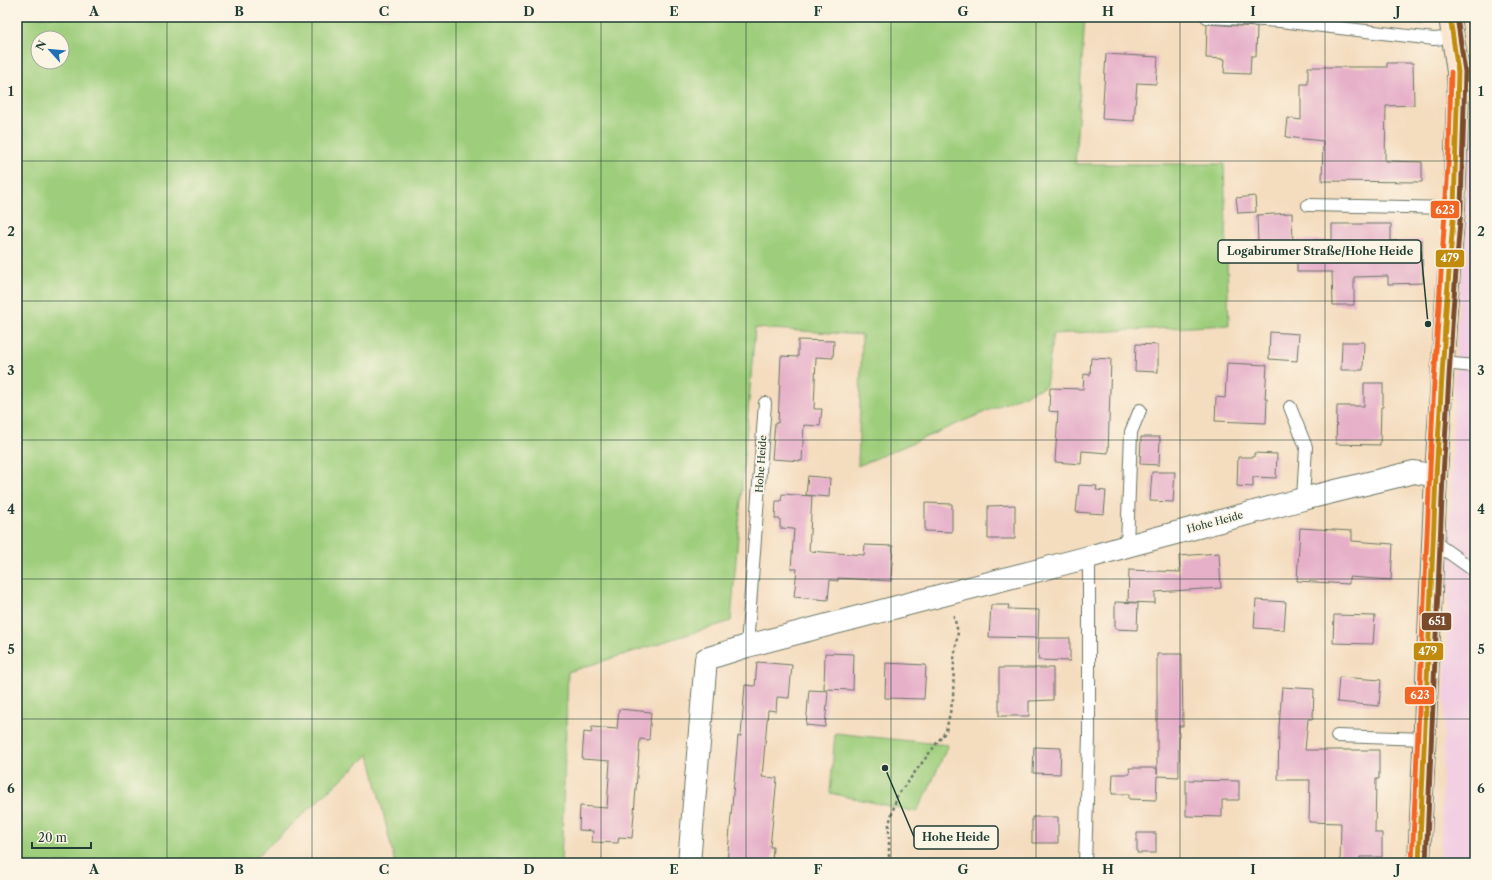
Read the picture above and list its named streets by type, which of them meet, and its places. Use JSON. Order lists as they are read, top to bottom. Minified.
{"streets":{"street":["Hohe Heide"]},"places":["Logabirumer Straße/Hohe Heide","Hohe Heide"],"lines":["transit line 479","transit line 651","transit line 623"],"scale_bar":"20 m","north":"top left","grid":{"columns":["A","B","C","D","E","F","G","H","I","J"],"rows":["1","2","3","4","5","6"]}}
